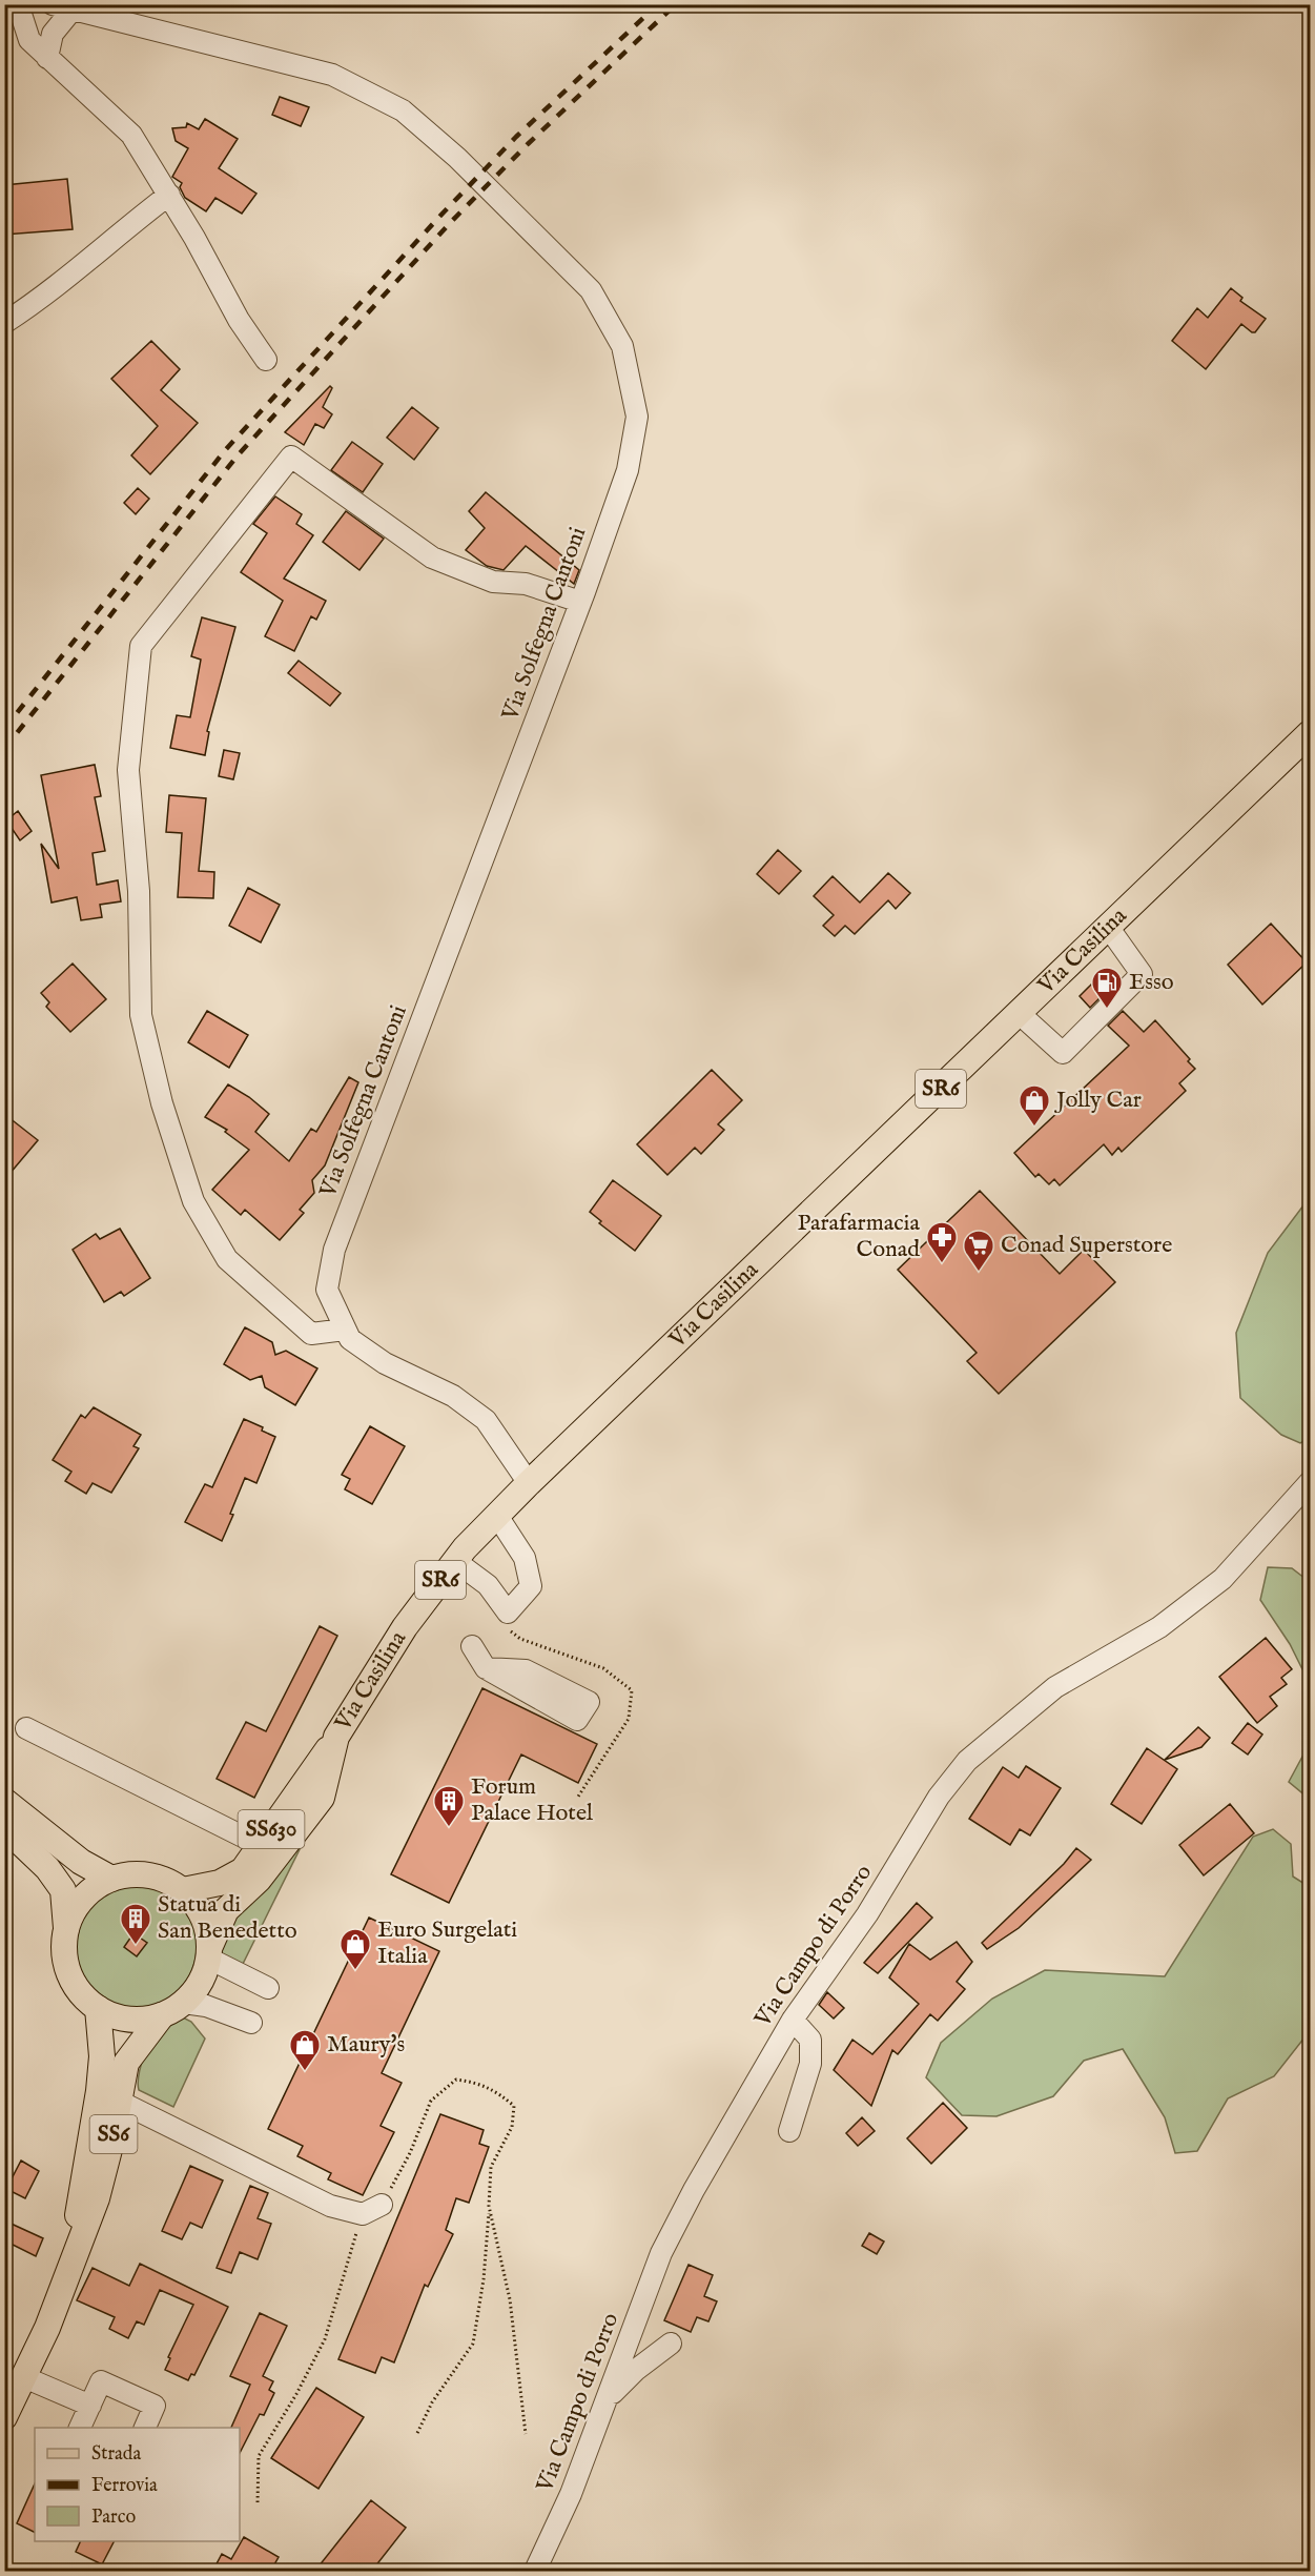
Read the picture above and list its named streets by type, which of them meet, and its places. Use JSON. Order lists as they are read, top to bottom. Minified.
{"streets":{"main road":["Via Casilina","SR6","SS630","SS6"],"street":["Via Solfegna Cantoni","Via Campo di Porro"]},"crossings":[["Via Solfegna Cantoni","Via Casilina"],["Via Casilina","SS630"],["Via Casilina","SS6"],["SS630","SS6"]],"places":{"fuel station":["Esso"],"shop":["Jolly Car","Euro Surgelati Italia","Maury's"],"pharmacy":["Parafarmacia Conad"],"supermarket":["Conad Superstore"],"building":["Forum Palace Hotel","Statua di San Benedetto"]},"legend":["Strada","Ferrovia","Parco"]}
